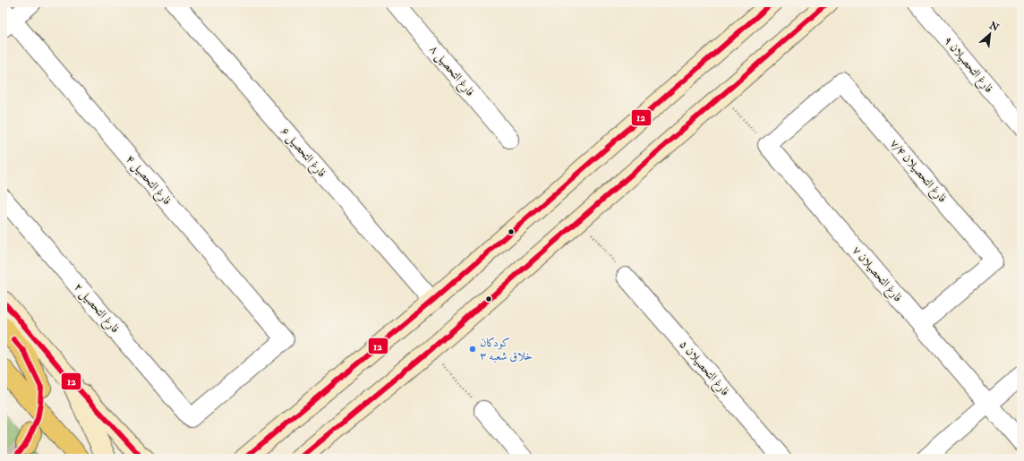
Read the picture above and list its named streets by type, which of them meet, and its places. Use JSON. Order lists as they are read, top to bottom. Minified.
{"streets":{"street":["فارغ التحصیلان ۹","فارغ التحصیل ۸","فارغ التحصیل ۶","فارغ التحصیلان ۷/۴","فارغ التحصیل ۴","فارغ التحصیلان ۷","فارغ التحصیل ۲","فارغ التحصیلان ۵"]},"crossings":[["فارغ التحصیلان ۷/۴","فارغ التحصیلان ۷"],["فارغ التحصیل ۴","فارغ التحصیل ۲"]],"places":["کودکان خلاق شعبه ۳"],"lines":["transit line 12"],"north":"top right"}
